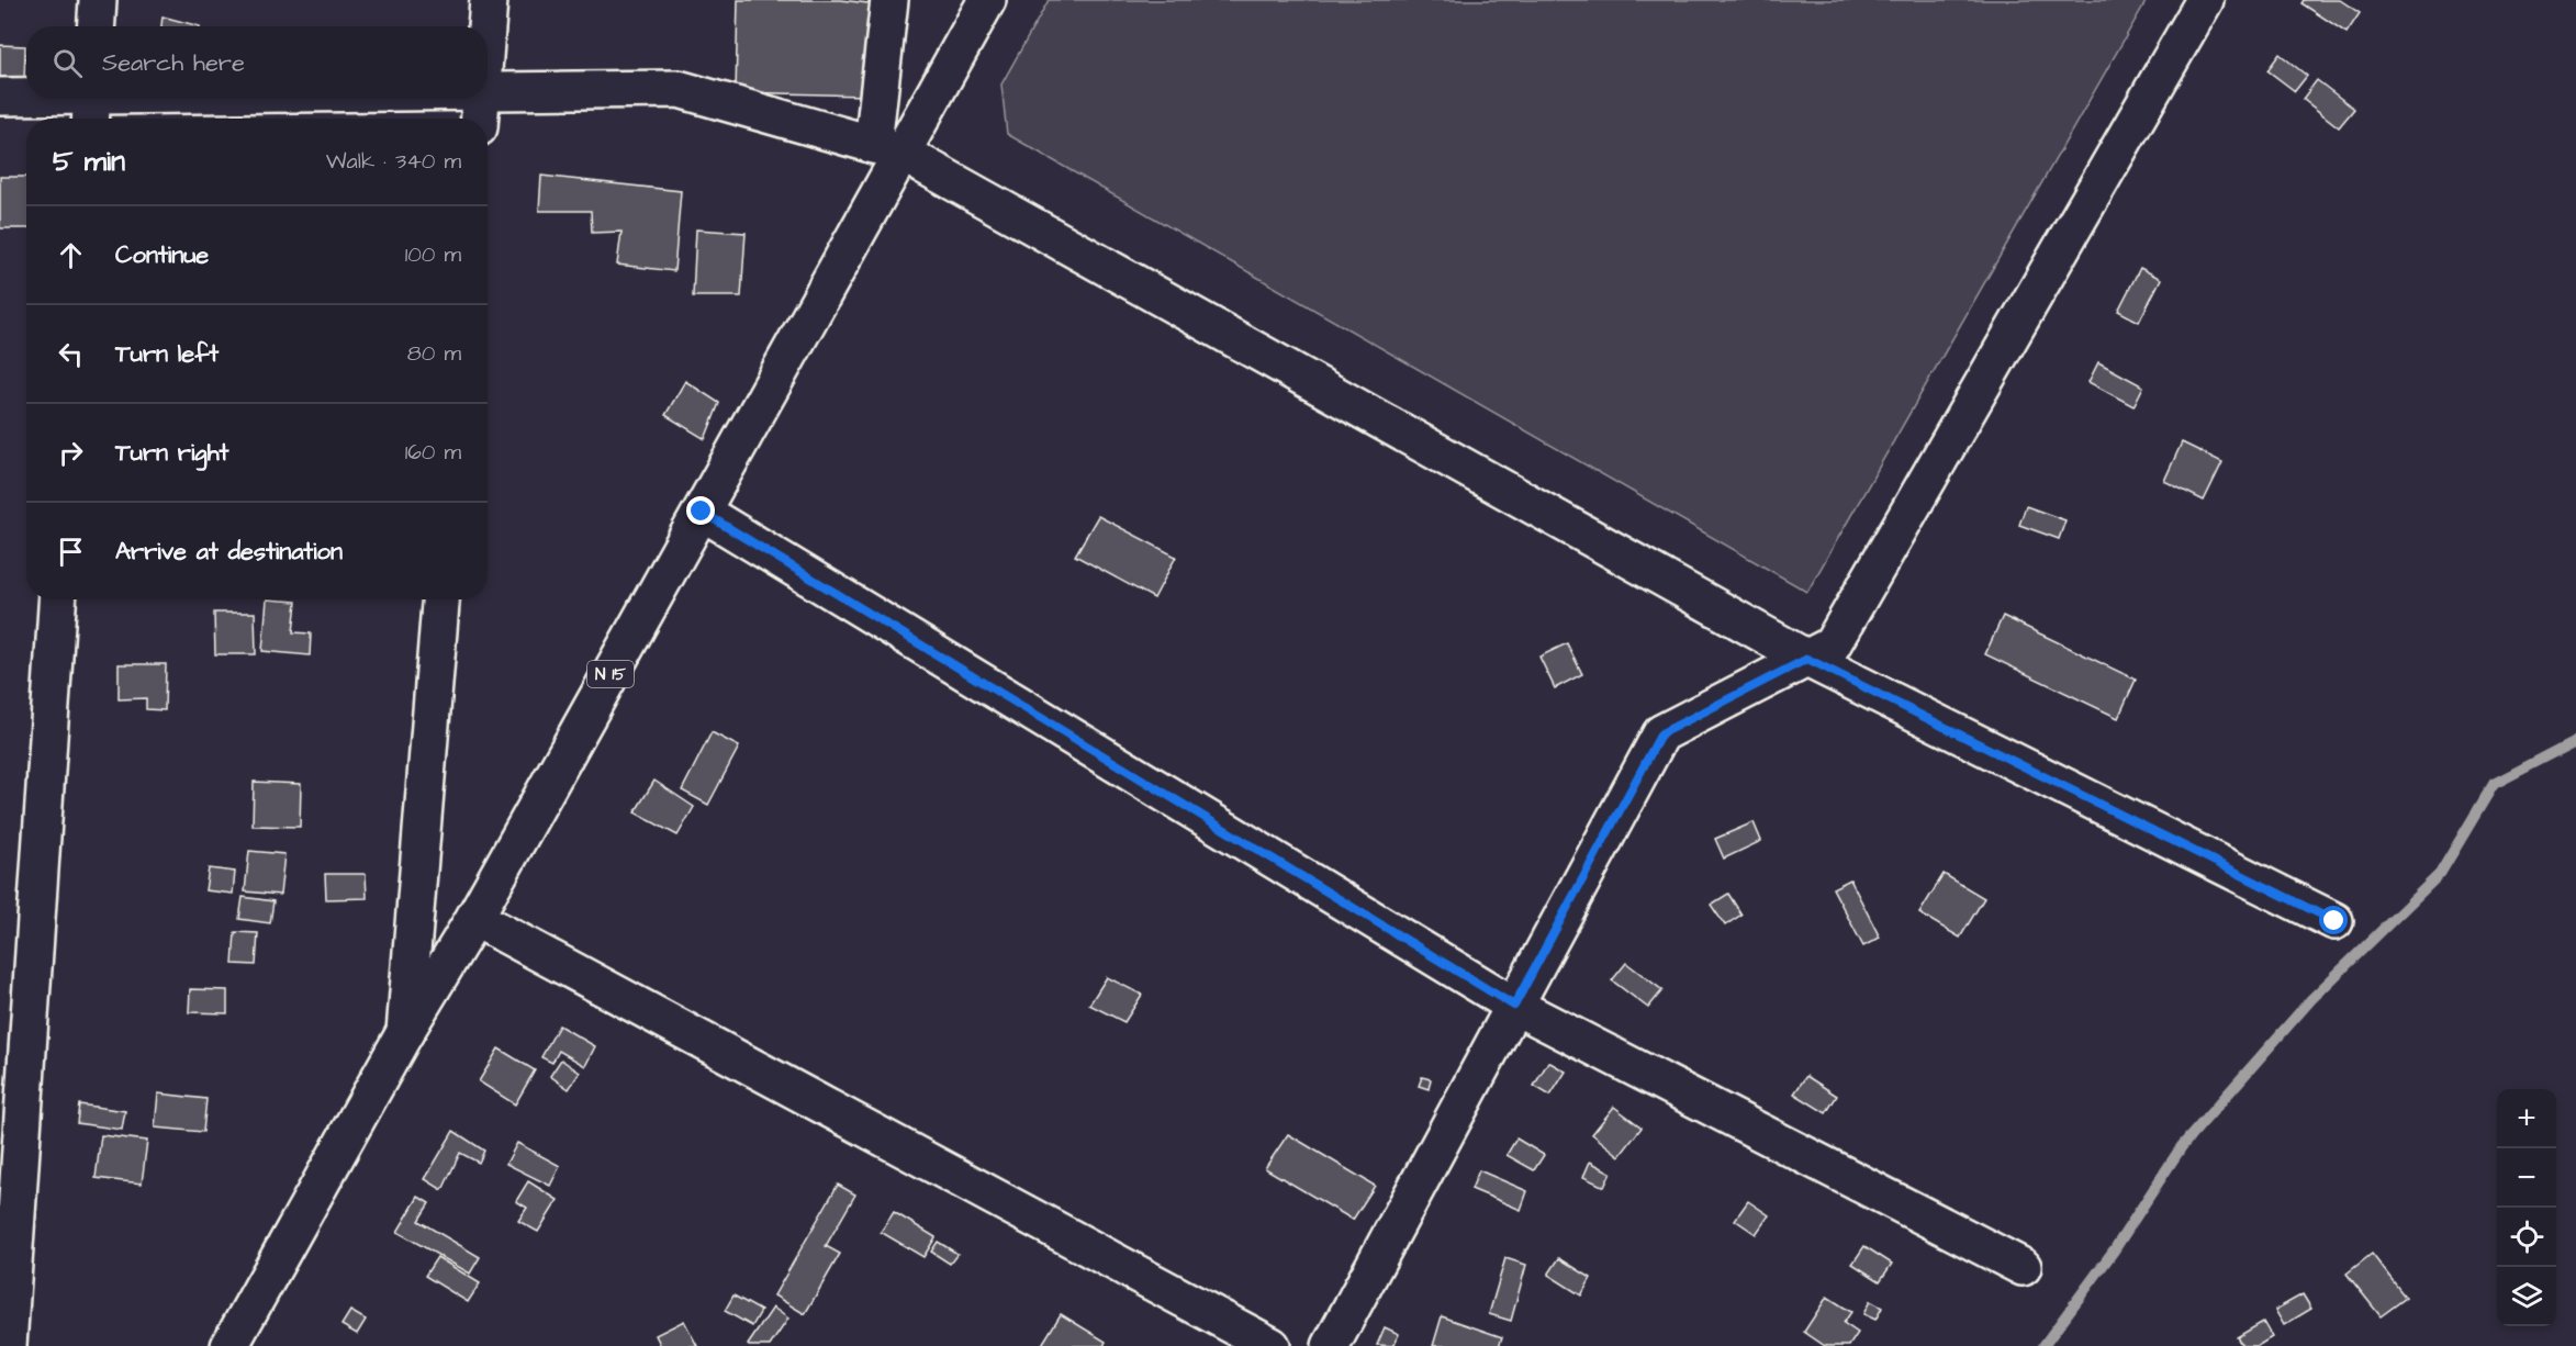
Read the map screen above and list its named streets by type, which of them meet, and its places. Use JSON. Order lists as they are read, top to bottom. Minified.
{"streets":{"street":["N 15"]},"page":{"search":"Search here","heading":["5 min","Walk · 340 m"],"list":[["Continue","100 m"],["Turn left","80 m"],["Turn right","160 m"],"Arrive at destination"],"map_buttons":["+","−"]}}
